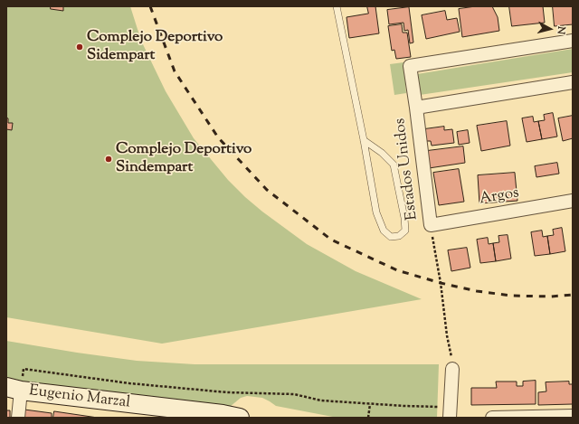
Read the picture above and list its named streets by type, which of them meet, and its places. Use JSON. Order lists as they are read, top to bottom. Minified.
{"streets":{"main road":["Eugenio Marzal"],"street":["Estados Unidos","Argos"]},"crossings":[["Estados Unidos","Argos"]],"places":["Complejo Deportivo Sidempart","Complejo Deportivo Sindempart"],"north":"right"}
